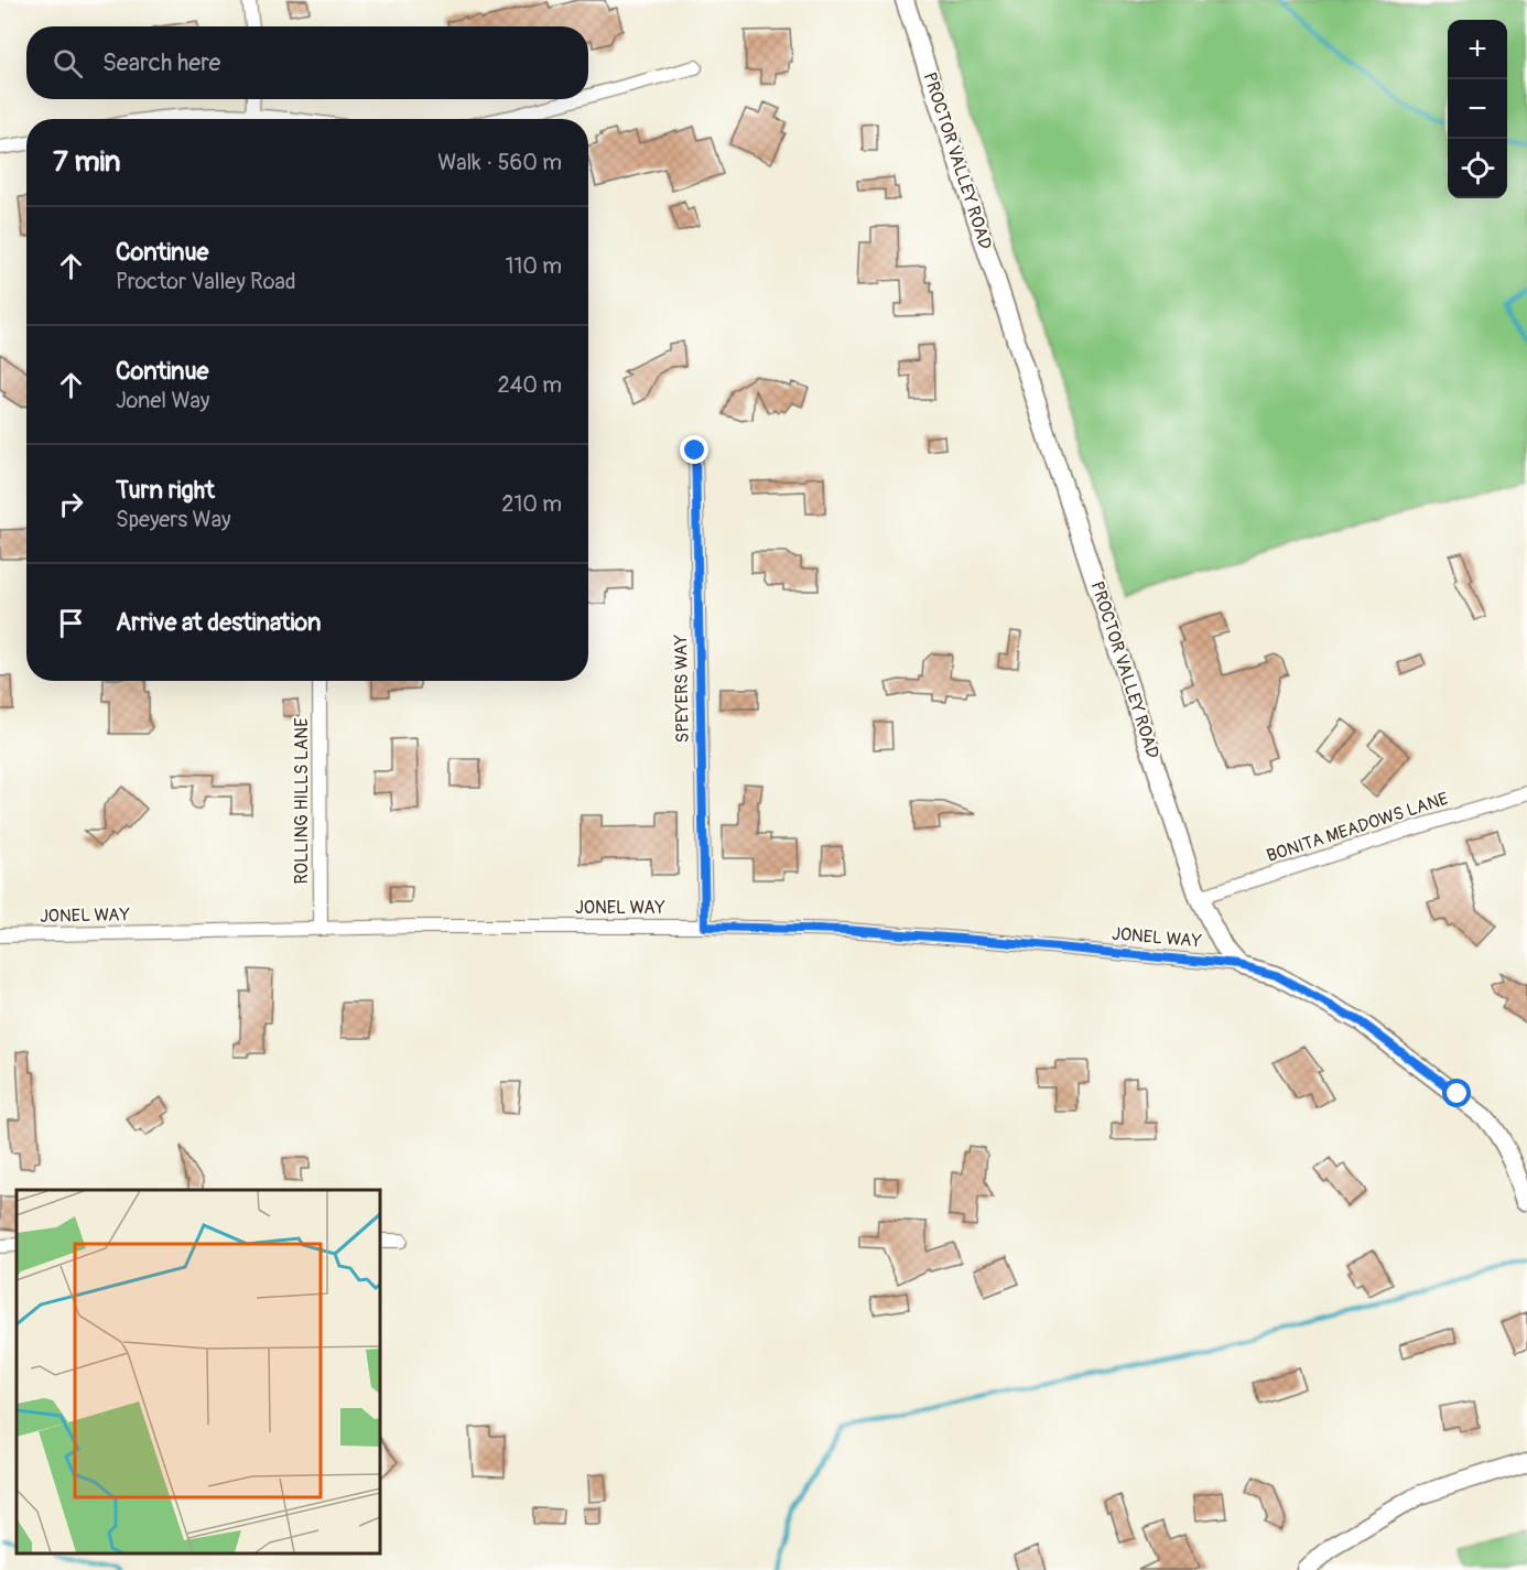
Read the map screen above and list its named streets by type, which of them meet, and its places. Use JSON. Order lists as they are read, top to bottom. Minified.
{"streets":{"street":["PROCTOR VALLEY ROAD","SPEYERS WAY","ROLLING HILLS LANE","BONITA MEADOWS LANE","JONEL WAY"]},"crossings":[["PROCTOR VALLEY ROAD","BONITA MEADOWS LANE"],["PROCTOR VALLEY ROAD","JONEL WAY"],["SPEYERS WAY","JONEL WAY"],["ROLLING HILLS LANE","JONEL WAY"]],"page":{"map_buttons":["+","−"],"search":"Search here","heading":["7 min","Walk · 560 m"],"list":[["Continue","Proctor Valley Road","110 m"],["Continue","Jonel Way","240 m"],["Turn right","Speyers Way","210 m"],"Arrive at destination"]}}
